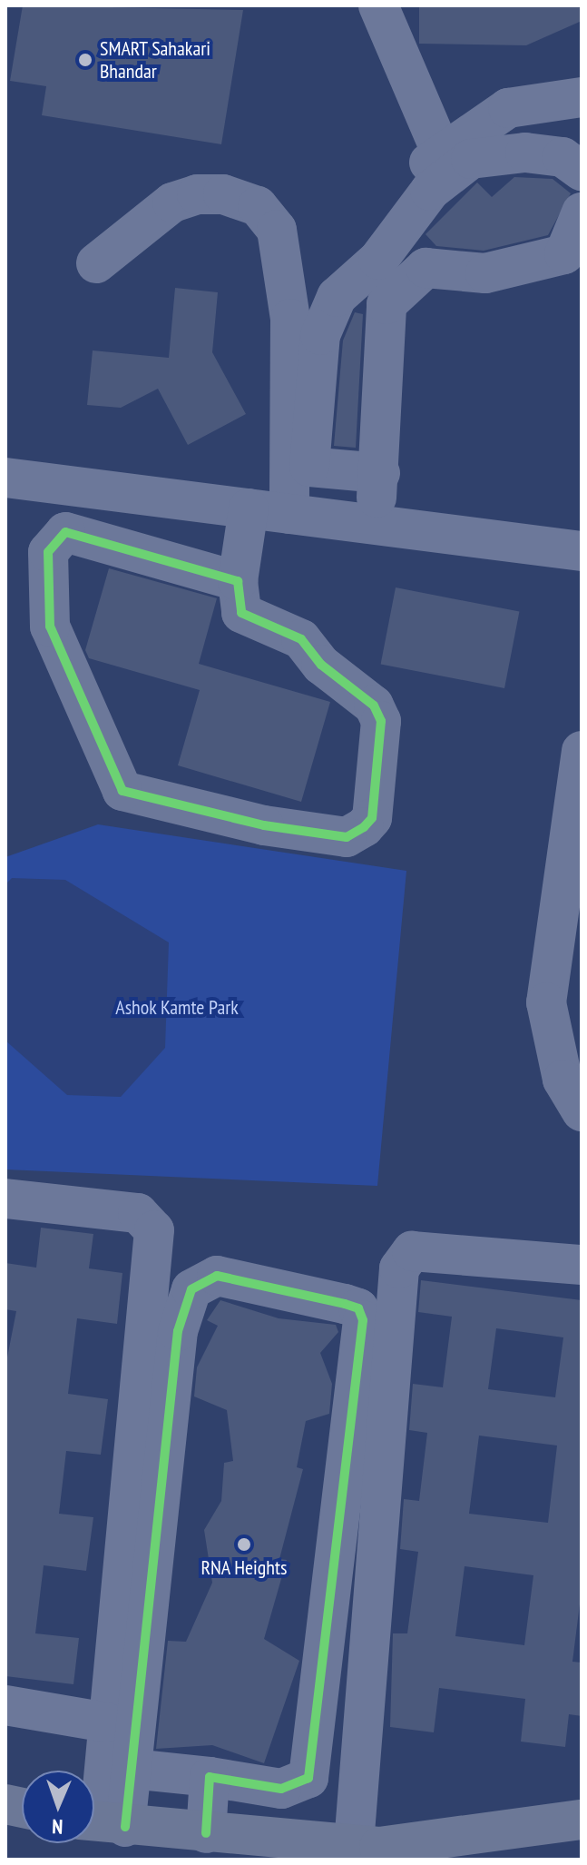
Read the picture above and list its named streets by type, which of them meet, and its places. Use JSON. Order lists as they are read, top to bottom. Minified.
{"parks":["Ashok Kamte Park"],"places":["SMART Sahakari Bhandar","RNA Heights"],"north":"bottom"}
